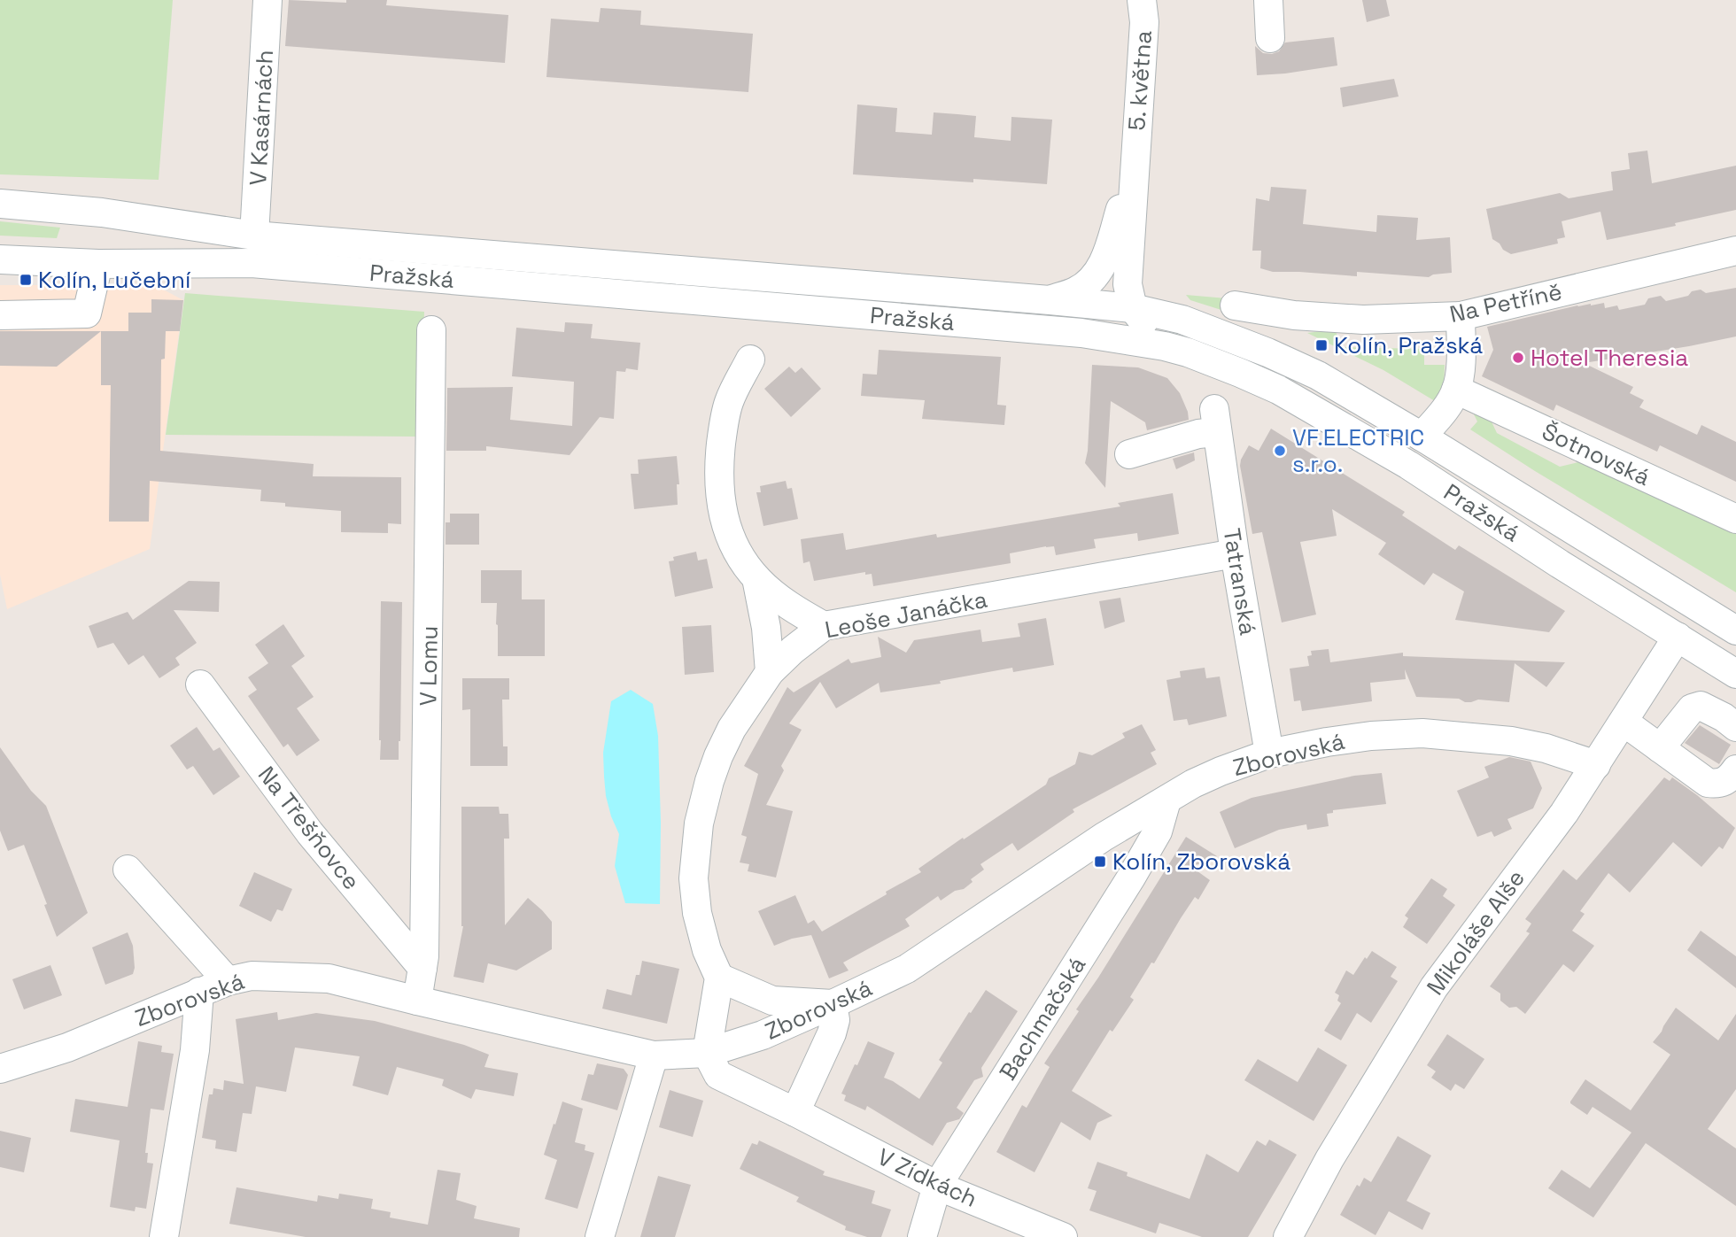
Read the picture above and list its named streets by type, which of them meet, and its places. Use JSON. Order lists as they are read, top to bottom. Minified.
{"streets":{"street":["5. května","V Kasárnách","Pražská","Na Petříně","Šotnovská","Tatranská","Leoše Janáčka","V Lomu","Zborovská","Na Třešňovce","Mikoláše Alše","Bachmačská","V Zídkách"]},"crossings":[["5. května","Pražská"],["V Kasárnách","Pražská"],["Pražská","Mikoláše Alše"],["Tatranská","Leoše Janáčka"],["Tatranská","Zborovská"],["V Lomu","Zborovská"],["V Lomu","Na Třešňovce"],["Zborovská","Mikoláše Alše"],["Zborovská","Bachmačská"],["Zborovská","V Zídkách"],["Bachmačská","V Zídkách"]],"places":{"transit":["Kolín, Lučební","Kolín, Pražská","Kolín, Zborovská"],"other":["Hotel Theresia","VF.ELECTRIC s.r.o."]}}
